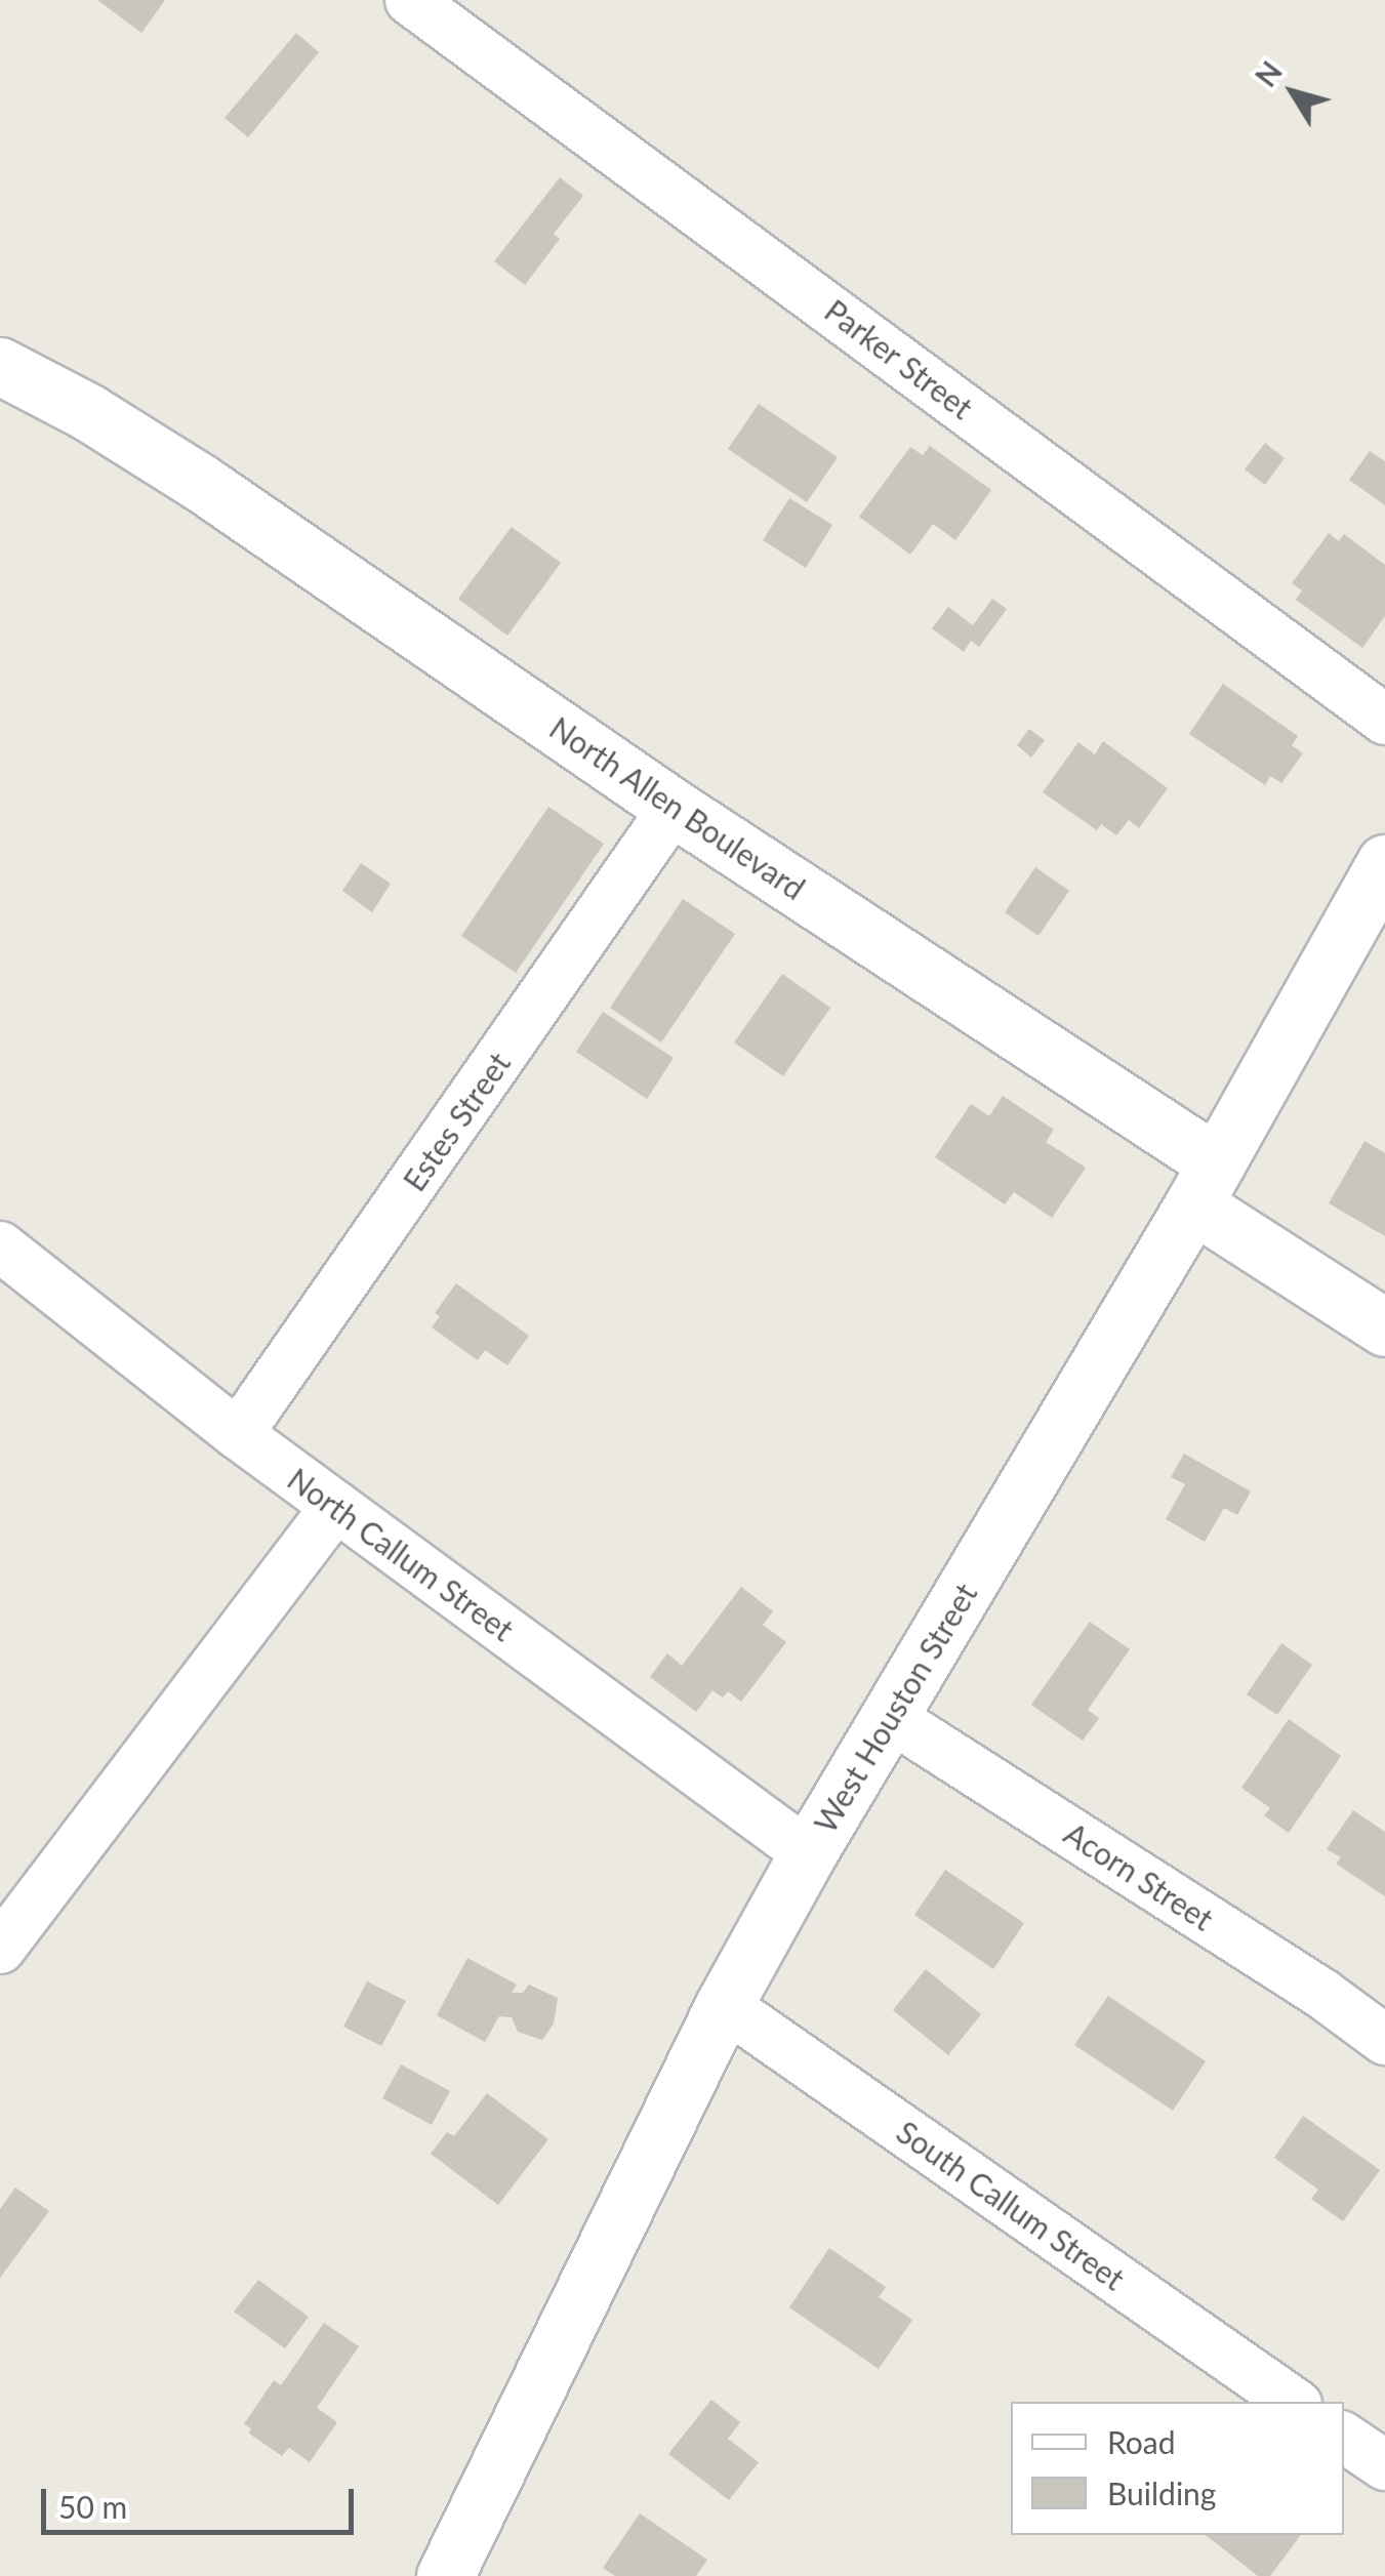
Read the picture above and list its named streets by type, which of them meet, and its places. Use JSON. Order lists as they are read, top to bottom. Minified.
{"streets":{"main road":["North Allen Boulevard","West Houston Street"],"street":["Parker Street","Estes Street","North Callum Street","Acorn Street","South Callum Street"]},"crossings":[["North Allen Boulevard","Estes Street"],["North Allen Boulevard","West Houston Street"],["Estes Street","North Callum Street"],["North Callum Street","West Houston Street"],["West Houston Street","Acorn Street"],["West Houston Street","South Callum Street"]],"legend":["Road","Building"],"scale_bar":"50 m","north":"top left"}
